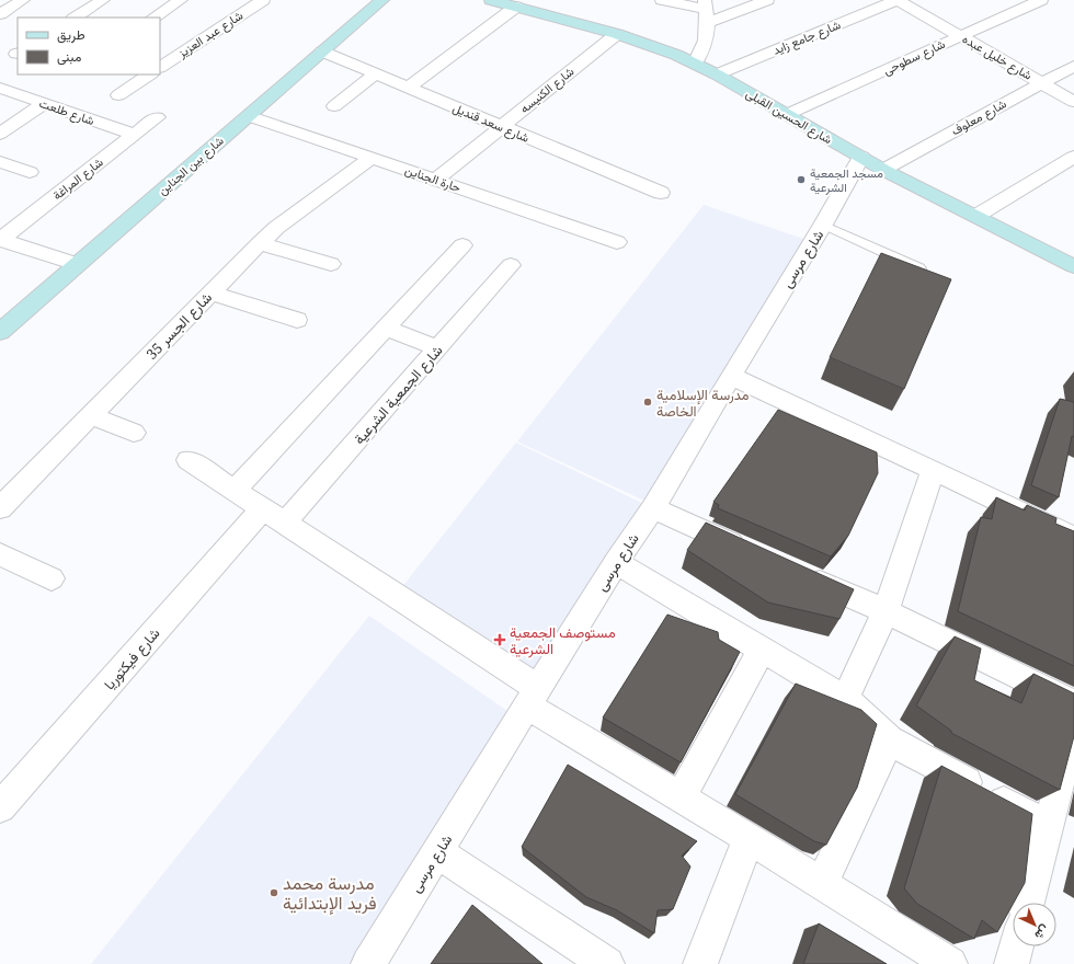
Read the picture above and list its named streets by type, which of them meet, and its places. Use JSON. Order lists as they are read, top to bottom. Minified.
{"streets":{"main road":["شارع الحسين القبلى","شارع بين الجناين"],"street":["شارع عبد العزيز","شارع جامع زايد","شارع سطوحى","شارع خليل عبده","شارع الكنيسه","شارع طلعت","شارع معلوف","شارع سعد قنديل","شارع المراغة","حارة الجناين","شارع مرسى","شارع الجسر 35","شارع الجمعية الشرعية","شارع فيكتوريا"]},"crossings":[["شارع جامع زايد","شارع خليل عبده"],["شارع جامع زايد","شارع الحسين القبلى"],["شارع سطوحى","شارع خليل عبده"],["شارع سطوحى","شارع الحسين القبلى"],["شارع خليل عبده","شارع معلوف"],["شارع الكنيسه","شارع الحسين القبلى"],["شارع الكنيسه","شارع سعد قنديل"],["شارع الكنيسه","حارة الجناين"],["شارع طلعت","شارع المراغة"],["شارع الحسين القبلى","شارع معلوف"],["شارع الحسين القبلى","شارع مرسى"],["شارع سعد قنديل","شارع بين الجناين"],["شارع بين الجناين","حارة الجناين"],["حارة الجناين","شارع الجسر 35"],["شارع الجمعية الشرعية","شارع فيكتوريا"]],"places":{"other":["مسجد الجمعية الشرعية","مدرسة الإسلامية الخاصة","مدرسة محمد فريد الإبتدائية"],"health":["مستوصف الجمعية الشرعية"]},"legend":["طريق","مبنى"],"north":"bottom right"}
